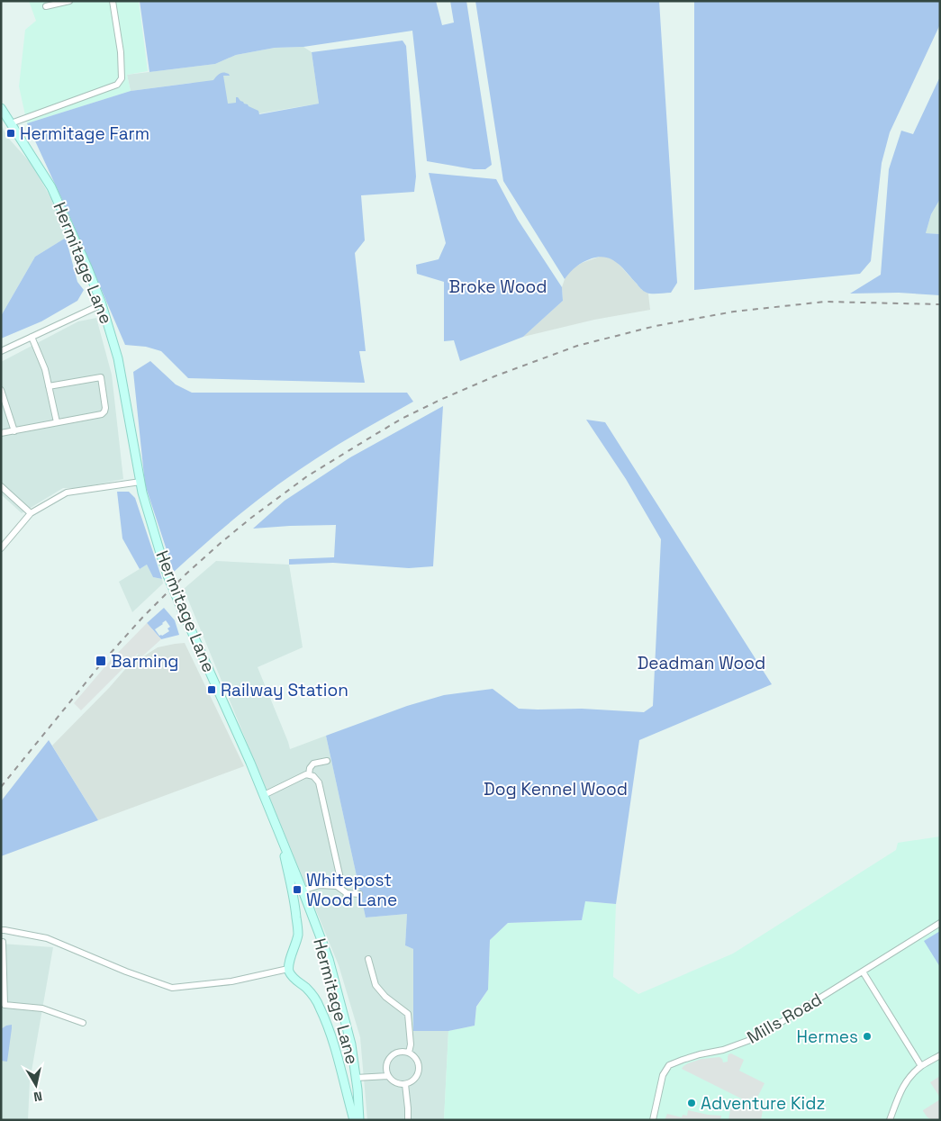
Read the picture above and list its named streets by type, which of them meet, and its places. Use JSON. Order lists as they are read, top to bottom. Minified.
{"streets":{"main road":["Hermitage Lane"],"street":["Mills Road"]},"parks":["Broke Wood","Deadman Wood","Dog Kennel Wood"],"places":{"transit":["Hermitage Farm","Barming","Railway Station","Whitepost Wood Lane"],"other":["Hermes","Adventure Kidz"]},"north":"bottom"}
